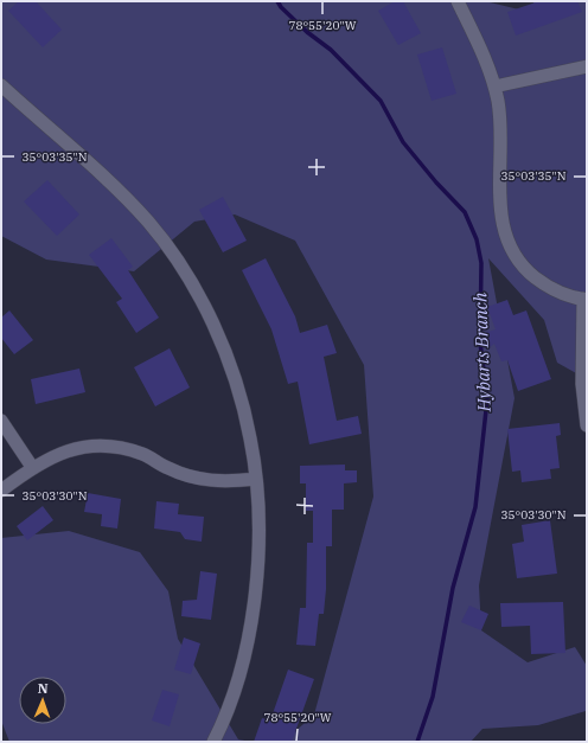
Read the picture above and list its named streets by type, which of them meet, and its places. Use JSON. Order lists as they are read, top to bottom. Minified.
{"water":["Hybarts Branch"],"north":"top","coordinates":["78°55'20\"W","35°03'35\"N","35°03'30\"N"]}
